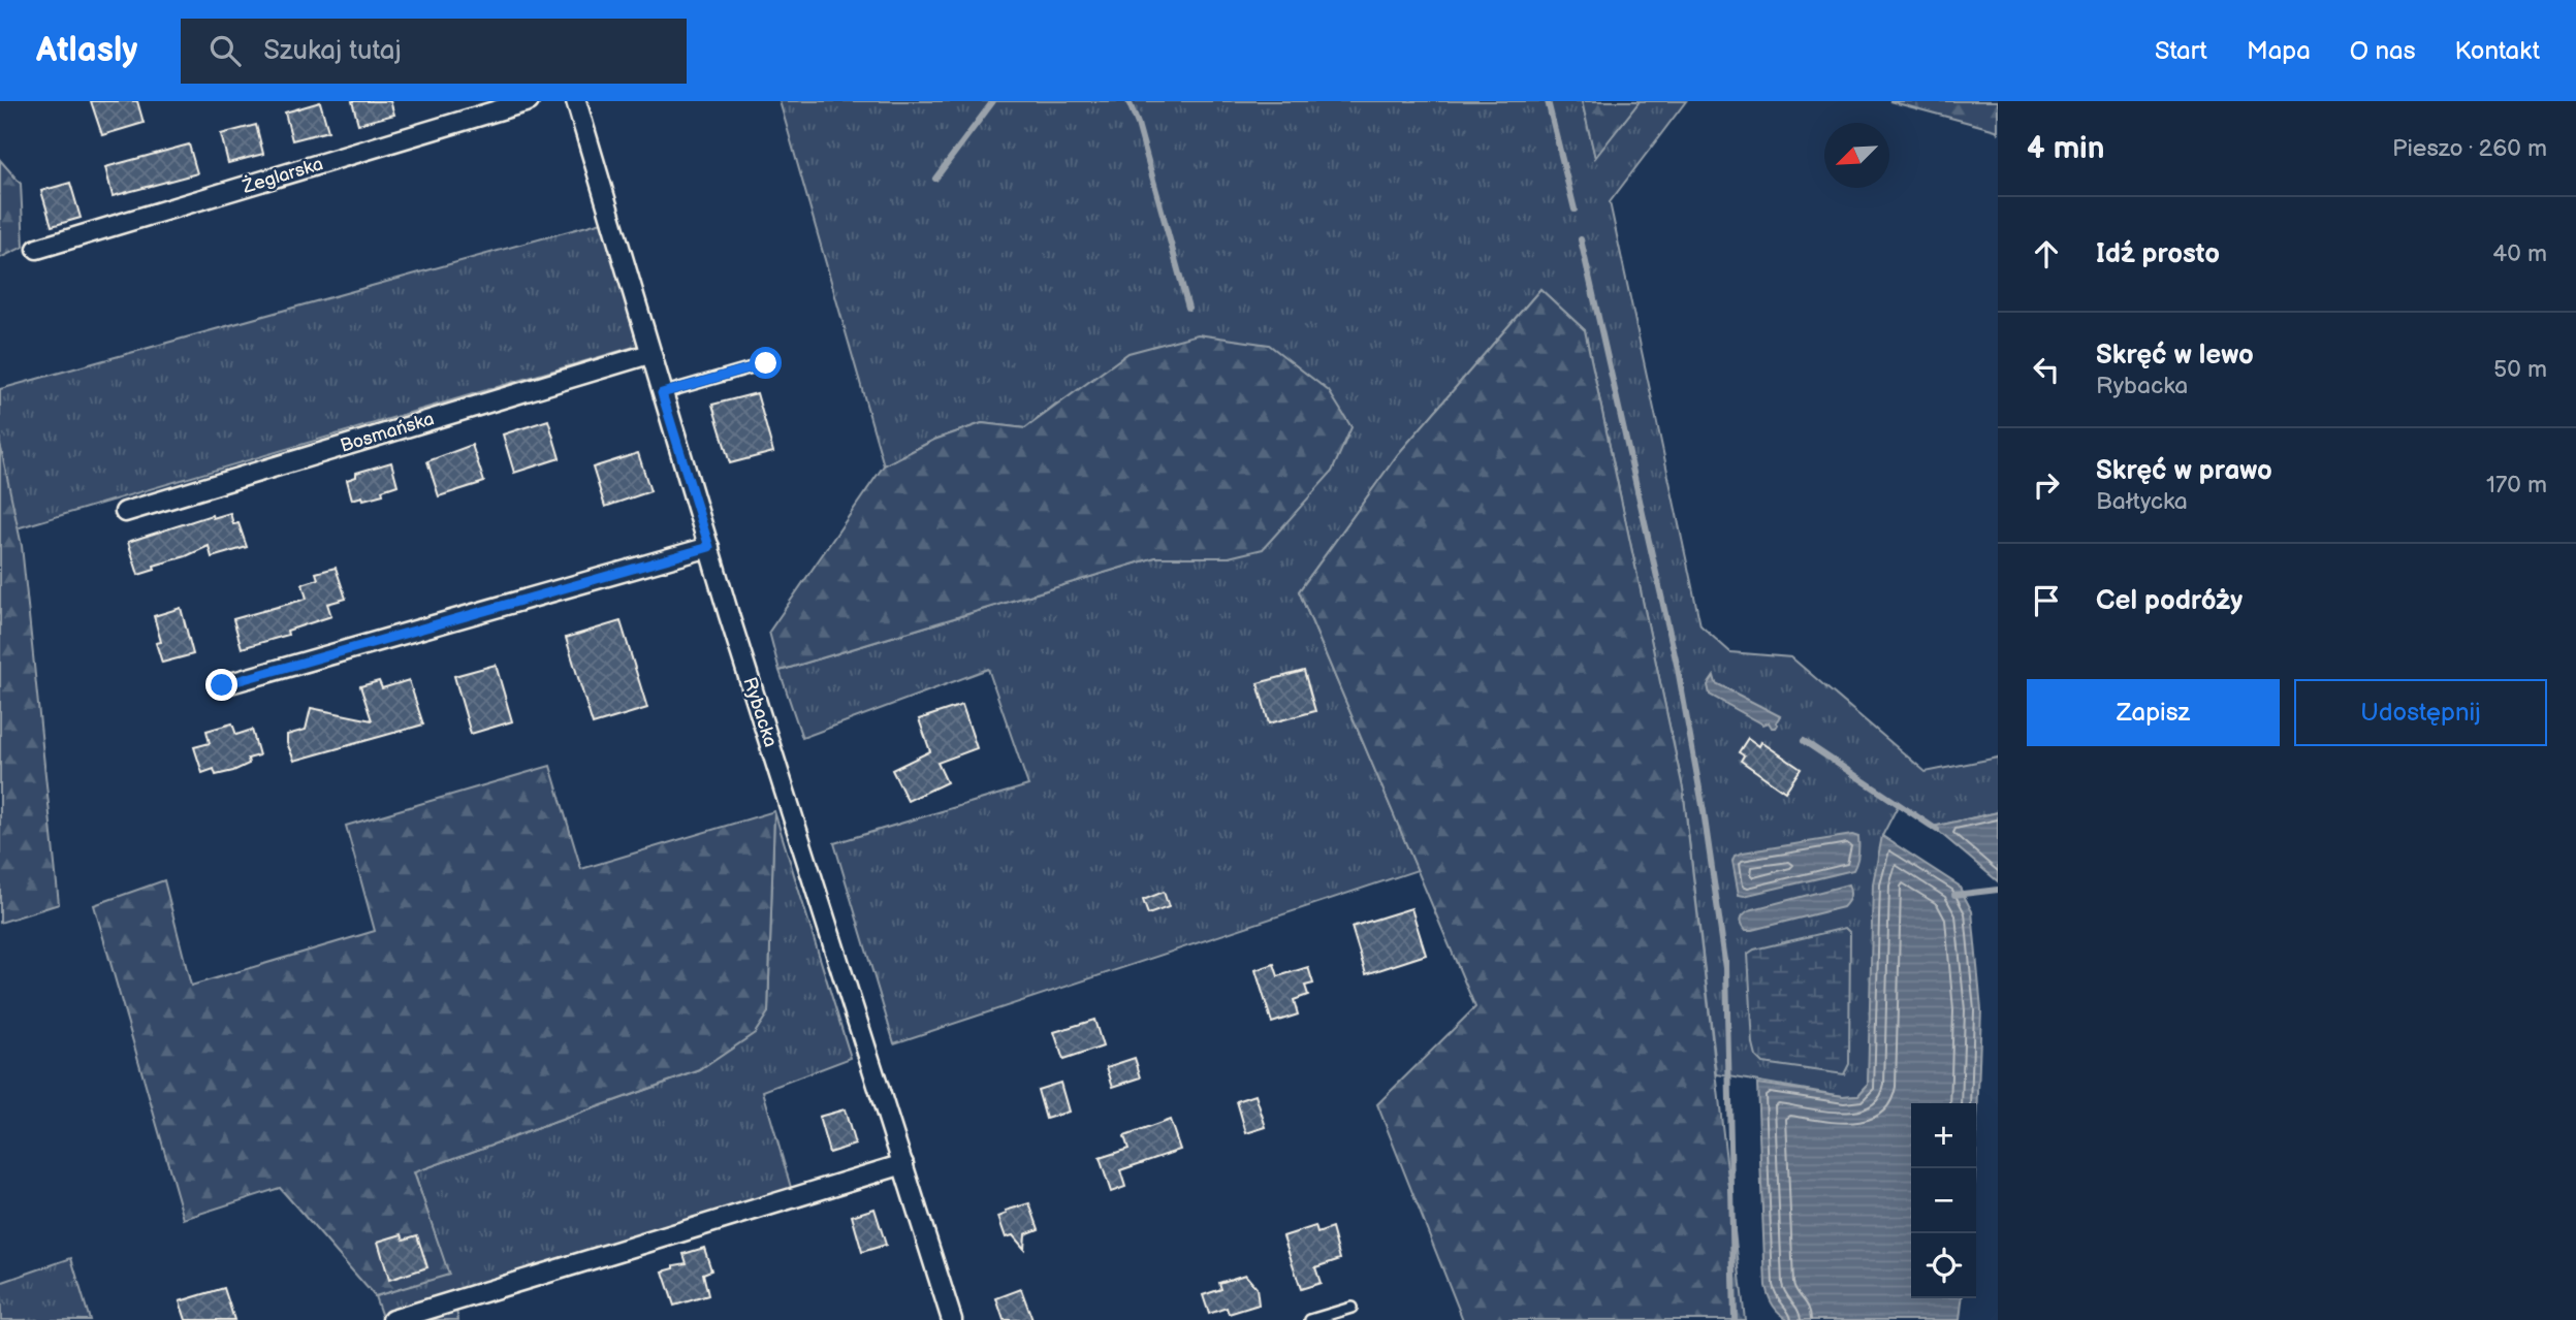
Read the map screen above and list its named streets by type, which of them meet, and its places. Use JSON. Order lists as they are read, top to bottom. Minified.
{"streets":{"street":["Żeglarska","Bosmańska","Rybacka"]},"crossings":[["Bosmańska","Rybacka"]],"north":"bottom left","page":{"header":"Atlasly","search":"Szukaj tutaj","nav":["Start","Mapa","O nas","Kontakt"],"heading":["4 min","Pieszo · 260 m"],"list":[["Idź prosto","40 m"],["Skręć w lewo","Rybacka","50 m"],["Skręć w prawo","Bałtycka","170 m"],"Cel podróży"],"buttons":["Zapisz","Udostępnij"],"map_buttons":["+","−"]}}
